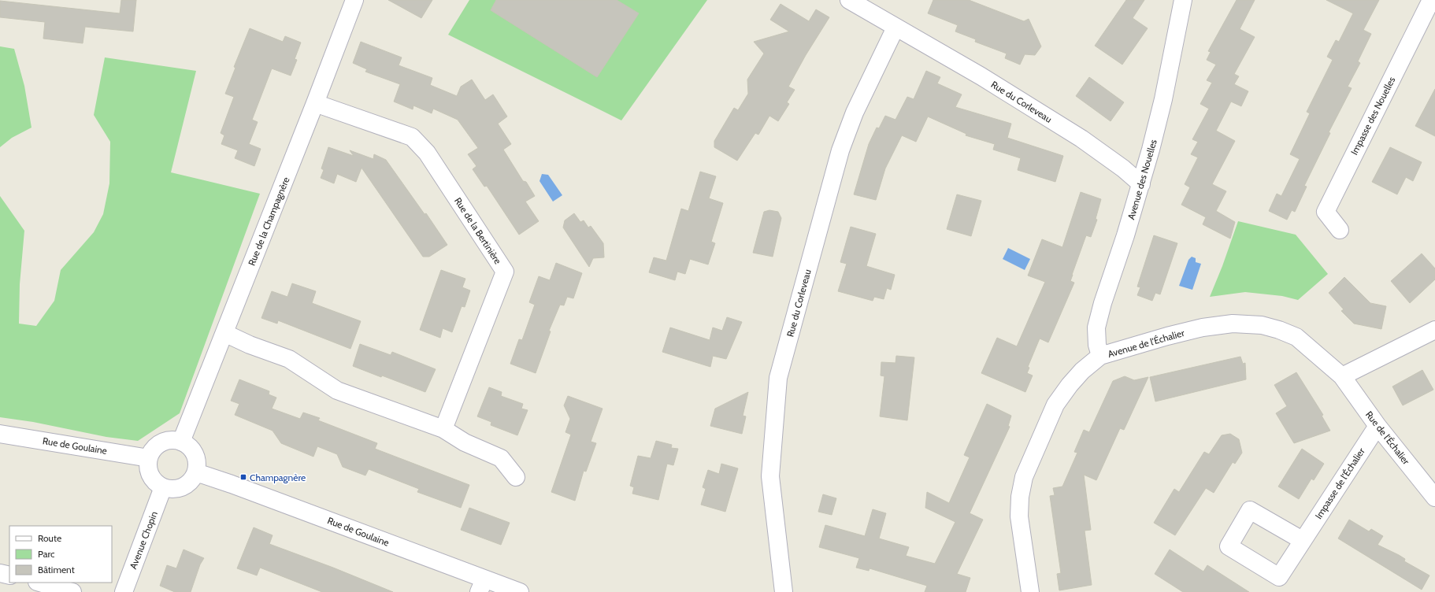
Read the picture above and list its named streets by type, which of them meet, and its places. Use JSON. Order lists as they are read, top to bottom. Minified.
{"streets":{"street":["Rue du Corleveau","Impasse des Nouelles","Avenue des Nouelles","Rue de la Champagnère","Rue de la Bertinière","Avenue de l'Échalier","Rue de l'Échalier","Rue de Goulaine","Impasse de l'Échalier","Avenue Chopin"]},"crossings":[["Rue du Corleveau","Avenue des Nouelles"],["Avenue des Nouelles","Avenue de l'Échalier"],["Rue de la Champagnère","Rue de la Bertinière"],["Rue de la Champagnère","Rue de Goulaine"],["Rue de la Champagnère","Avenue Chopin"],["Avenue de l'Échalier","Rue de l'Échalier"],["Rue de l'Échalier","Impasse de l'Échalier"],["Rue de Goulaine","Avenue Chopin"]],"places":{"transit":["Champagnère"]},"legend":["Route","Parc","Bâtiment"]}
